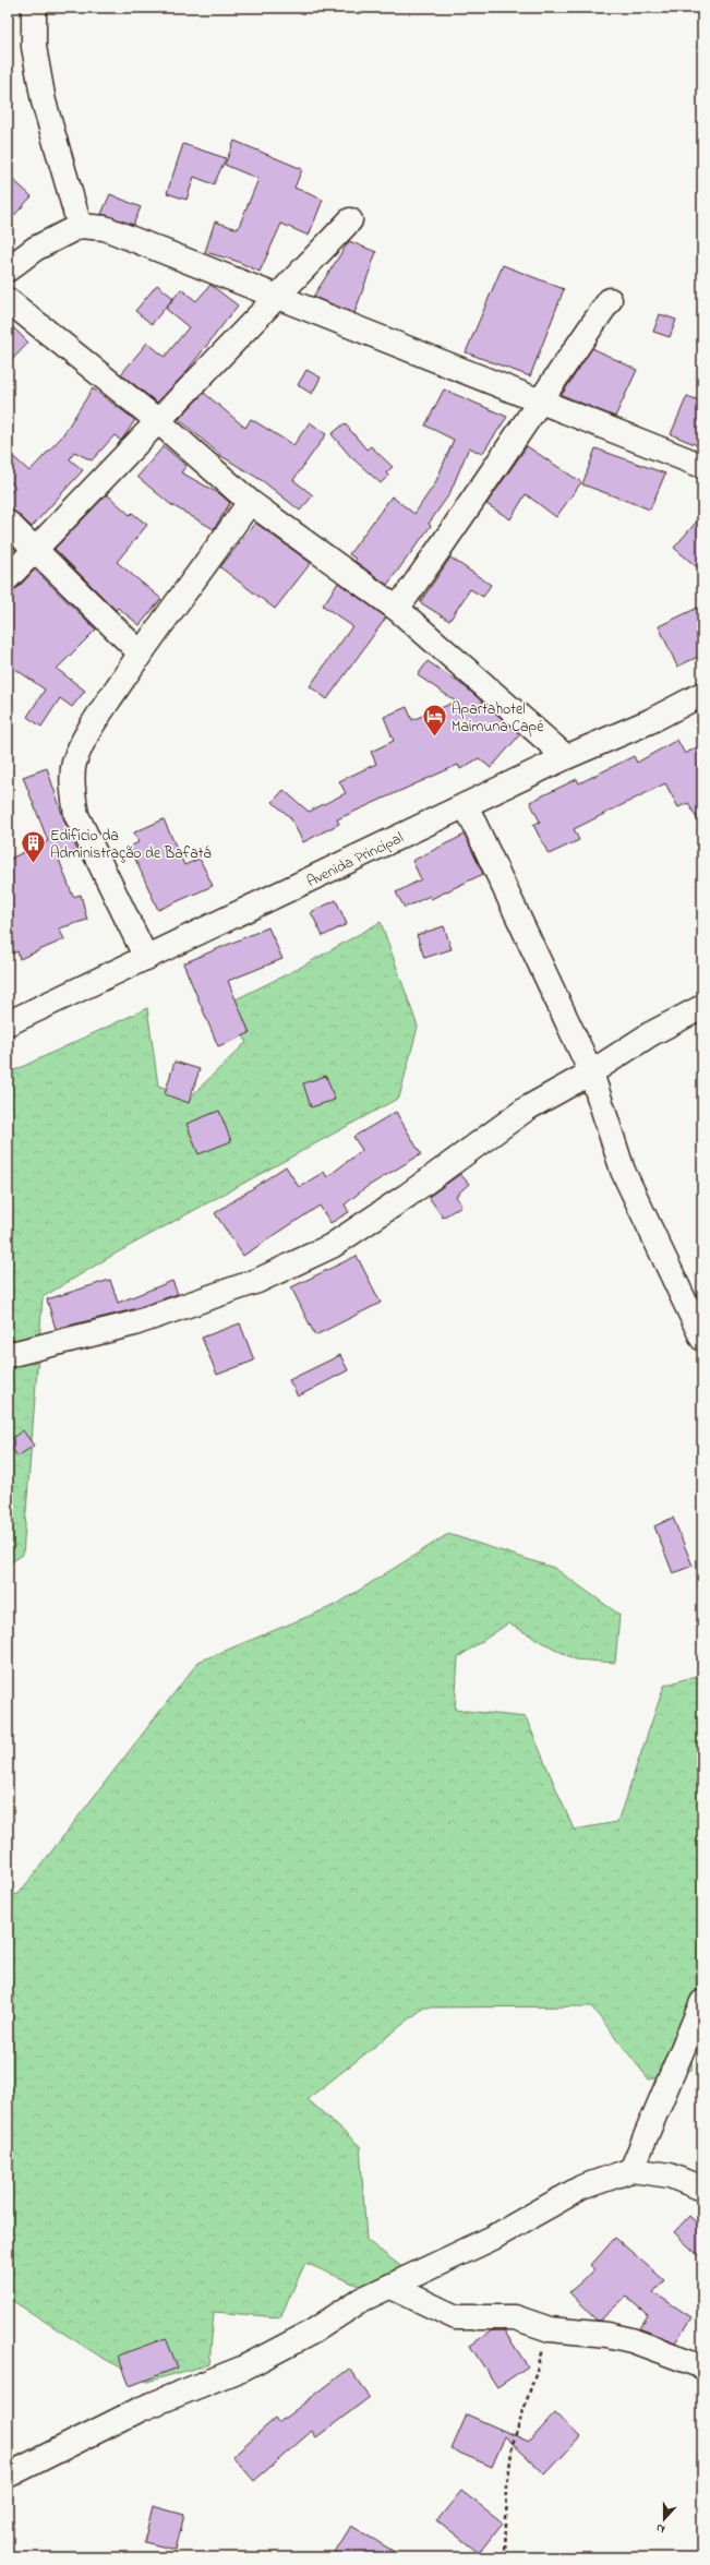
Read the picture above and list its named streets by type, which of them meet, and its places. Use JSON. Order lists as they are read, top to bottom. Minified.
{"streets":{"street":["Avenida Principal"]},"places":{"hotel":["Apartahotel Maimuna Capé"],"building":["Edifício da Administração de Bafatá"]},"north":"bottom"}
